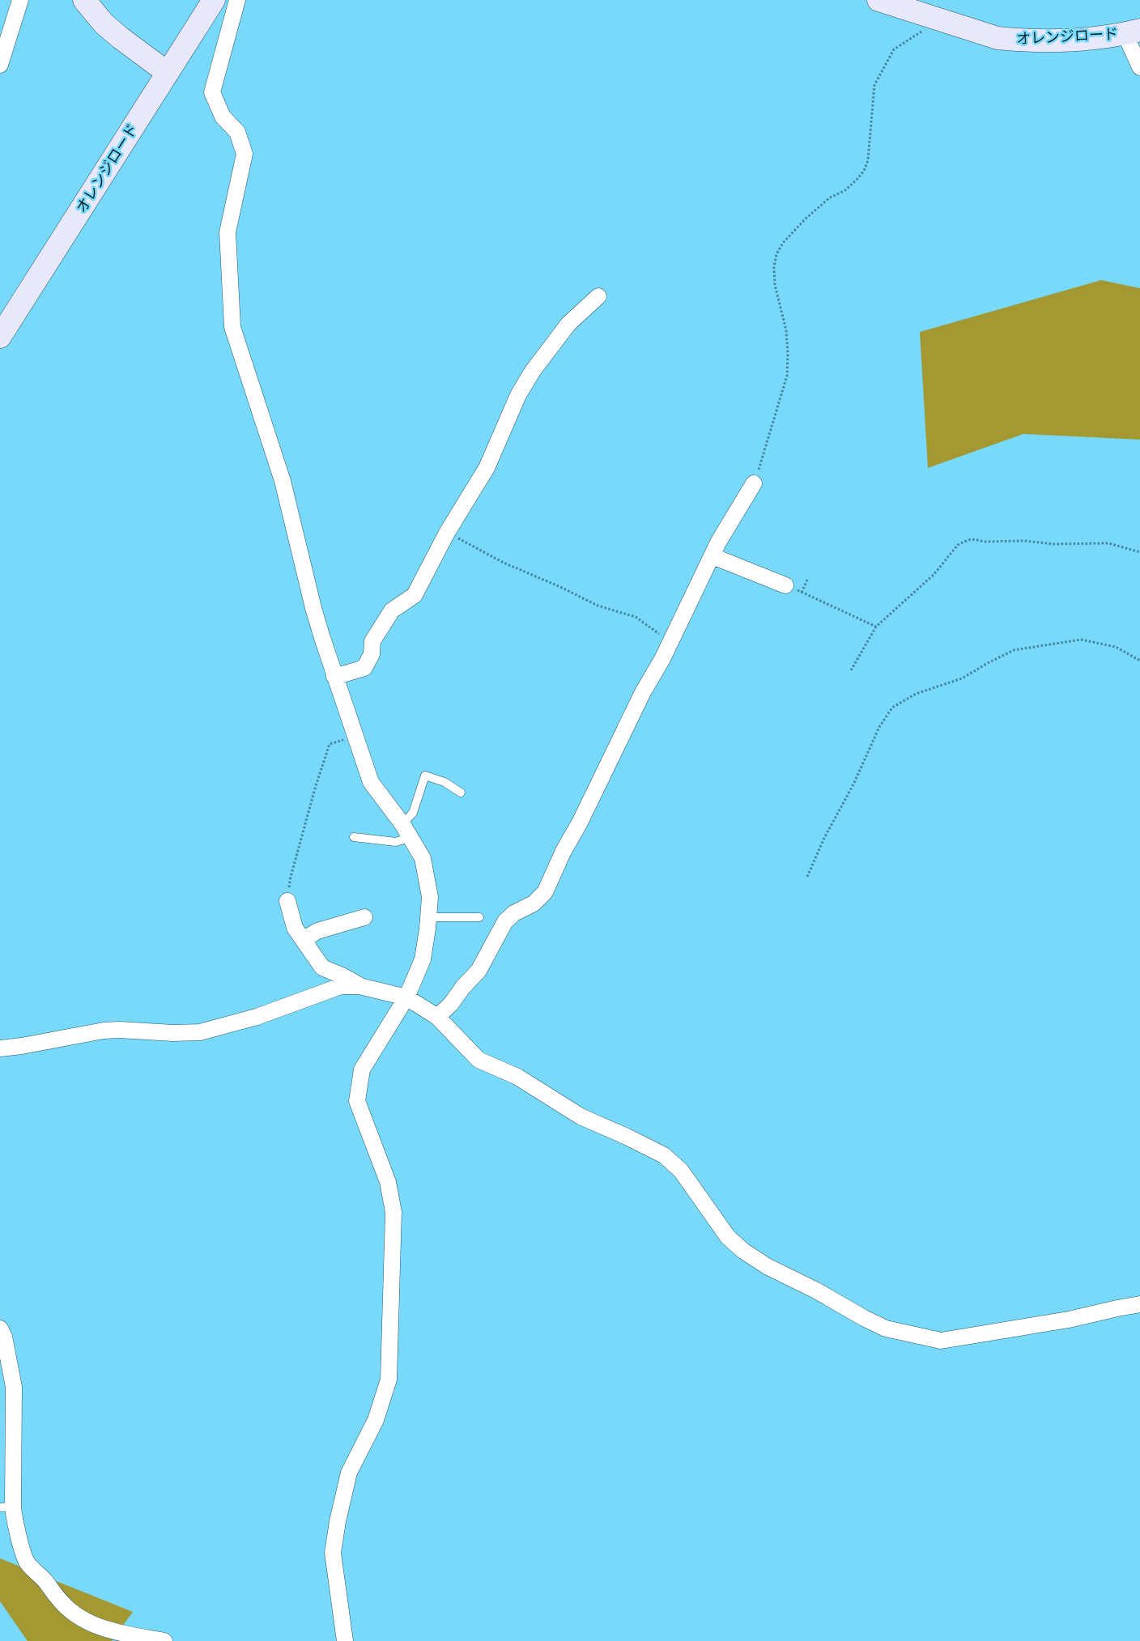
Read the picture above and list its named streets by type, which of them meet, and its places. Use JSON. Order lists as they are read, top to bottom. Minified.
{"streets":{"street":["オレンジロード"]}}
